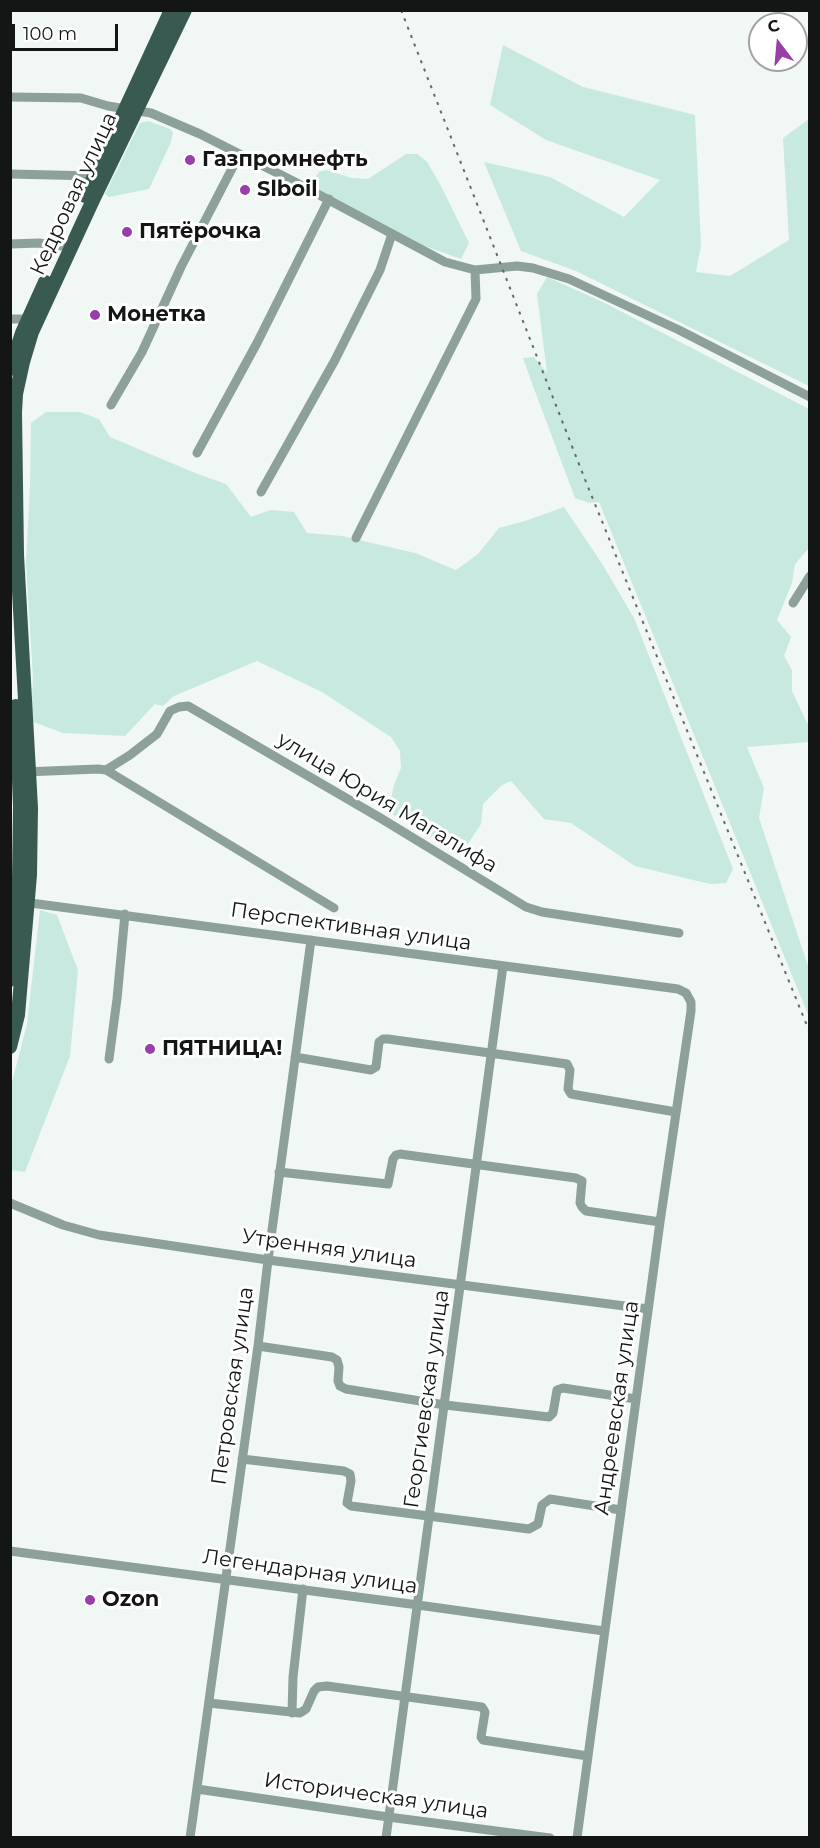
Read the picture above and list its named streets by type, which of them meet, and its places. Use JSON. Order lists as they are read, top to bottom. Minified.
{"streets":{"main road":["Кедровая улица"],"street":["улица Юрия Магалифа","Перспективная улица","Утренняя улица","Петровская улица","Георгиевская улица","Андреевская улица","Легендарная улица","Историческая улица"]},"crossings":[["Кедровая улица","Перспективная улица"],["Перспективная улица","Петровская улица"],["Перспективная улица","Георгиевская улица"],["Перспективная улица","Андреевская улица"],["Утренняя улица","Петровская улица"],["Утренняя улица","Георгиевская улица"],["Утренняя улица","Андреевская улица"],["Петровская улица","Легендарная улица"],["Петровская улица","Историческая улица"],["Георгиевская улица","Легендарная улица"],["Георгиевская улица","Историческая улица"],["Андреевская улица","Легендарная улица"]],"places":["Газпромнефть","Slboil","Пятёрочка","Монетка","ПЯТНИЦА!","Ozon"],"scale_bar":"100 m","north":"top"}
